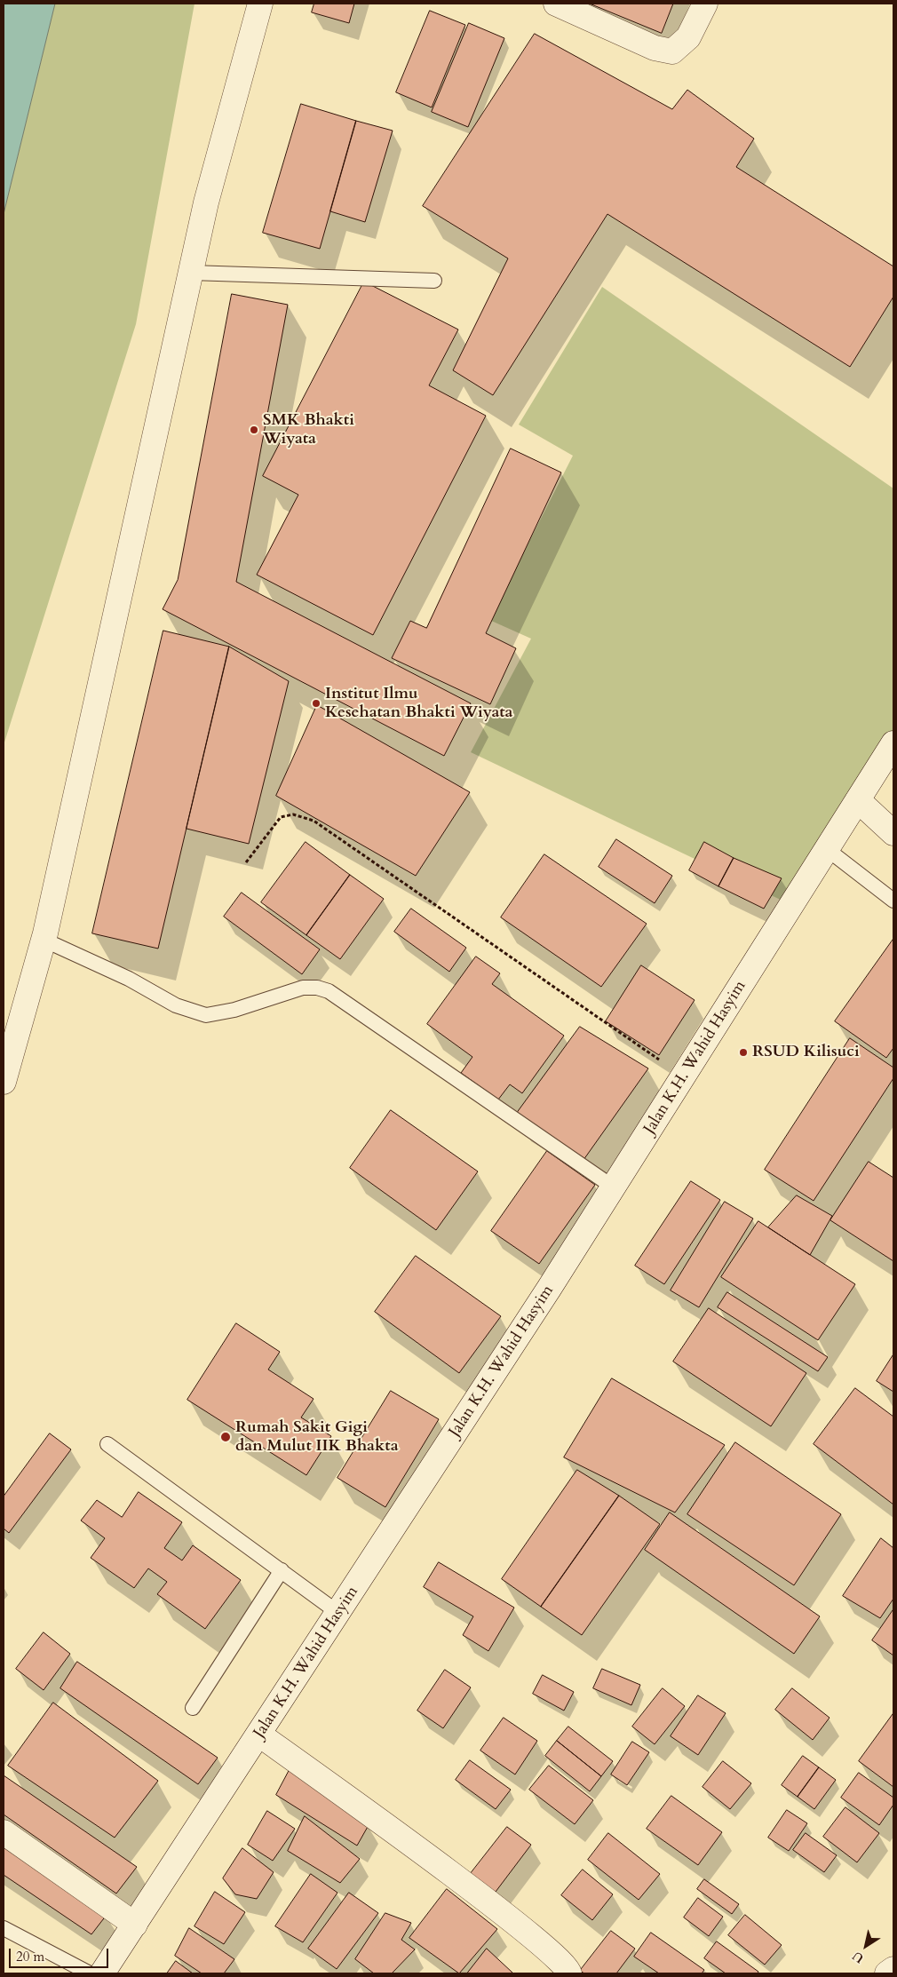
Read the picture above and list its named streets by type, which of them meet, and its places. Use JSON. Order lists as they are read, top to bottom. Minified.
{"streets":{"street":["Jalan K.H. Wahid Hasyim"]},"places":["SMK Bhakti Wiyata","Institut Ilmu Kesehatan Bhakti Wiyata","RSUD Kilisuci","Rumah Sakit Gigi dan Mulut IIK Bhakta"],"scale_bar":"20 m","north":"bottom left"}
